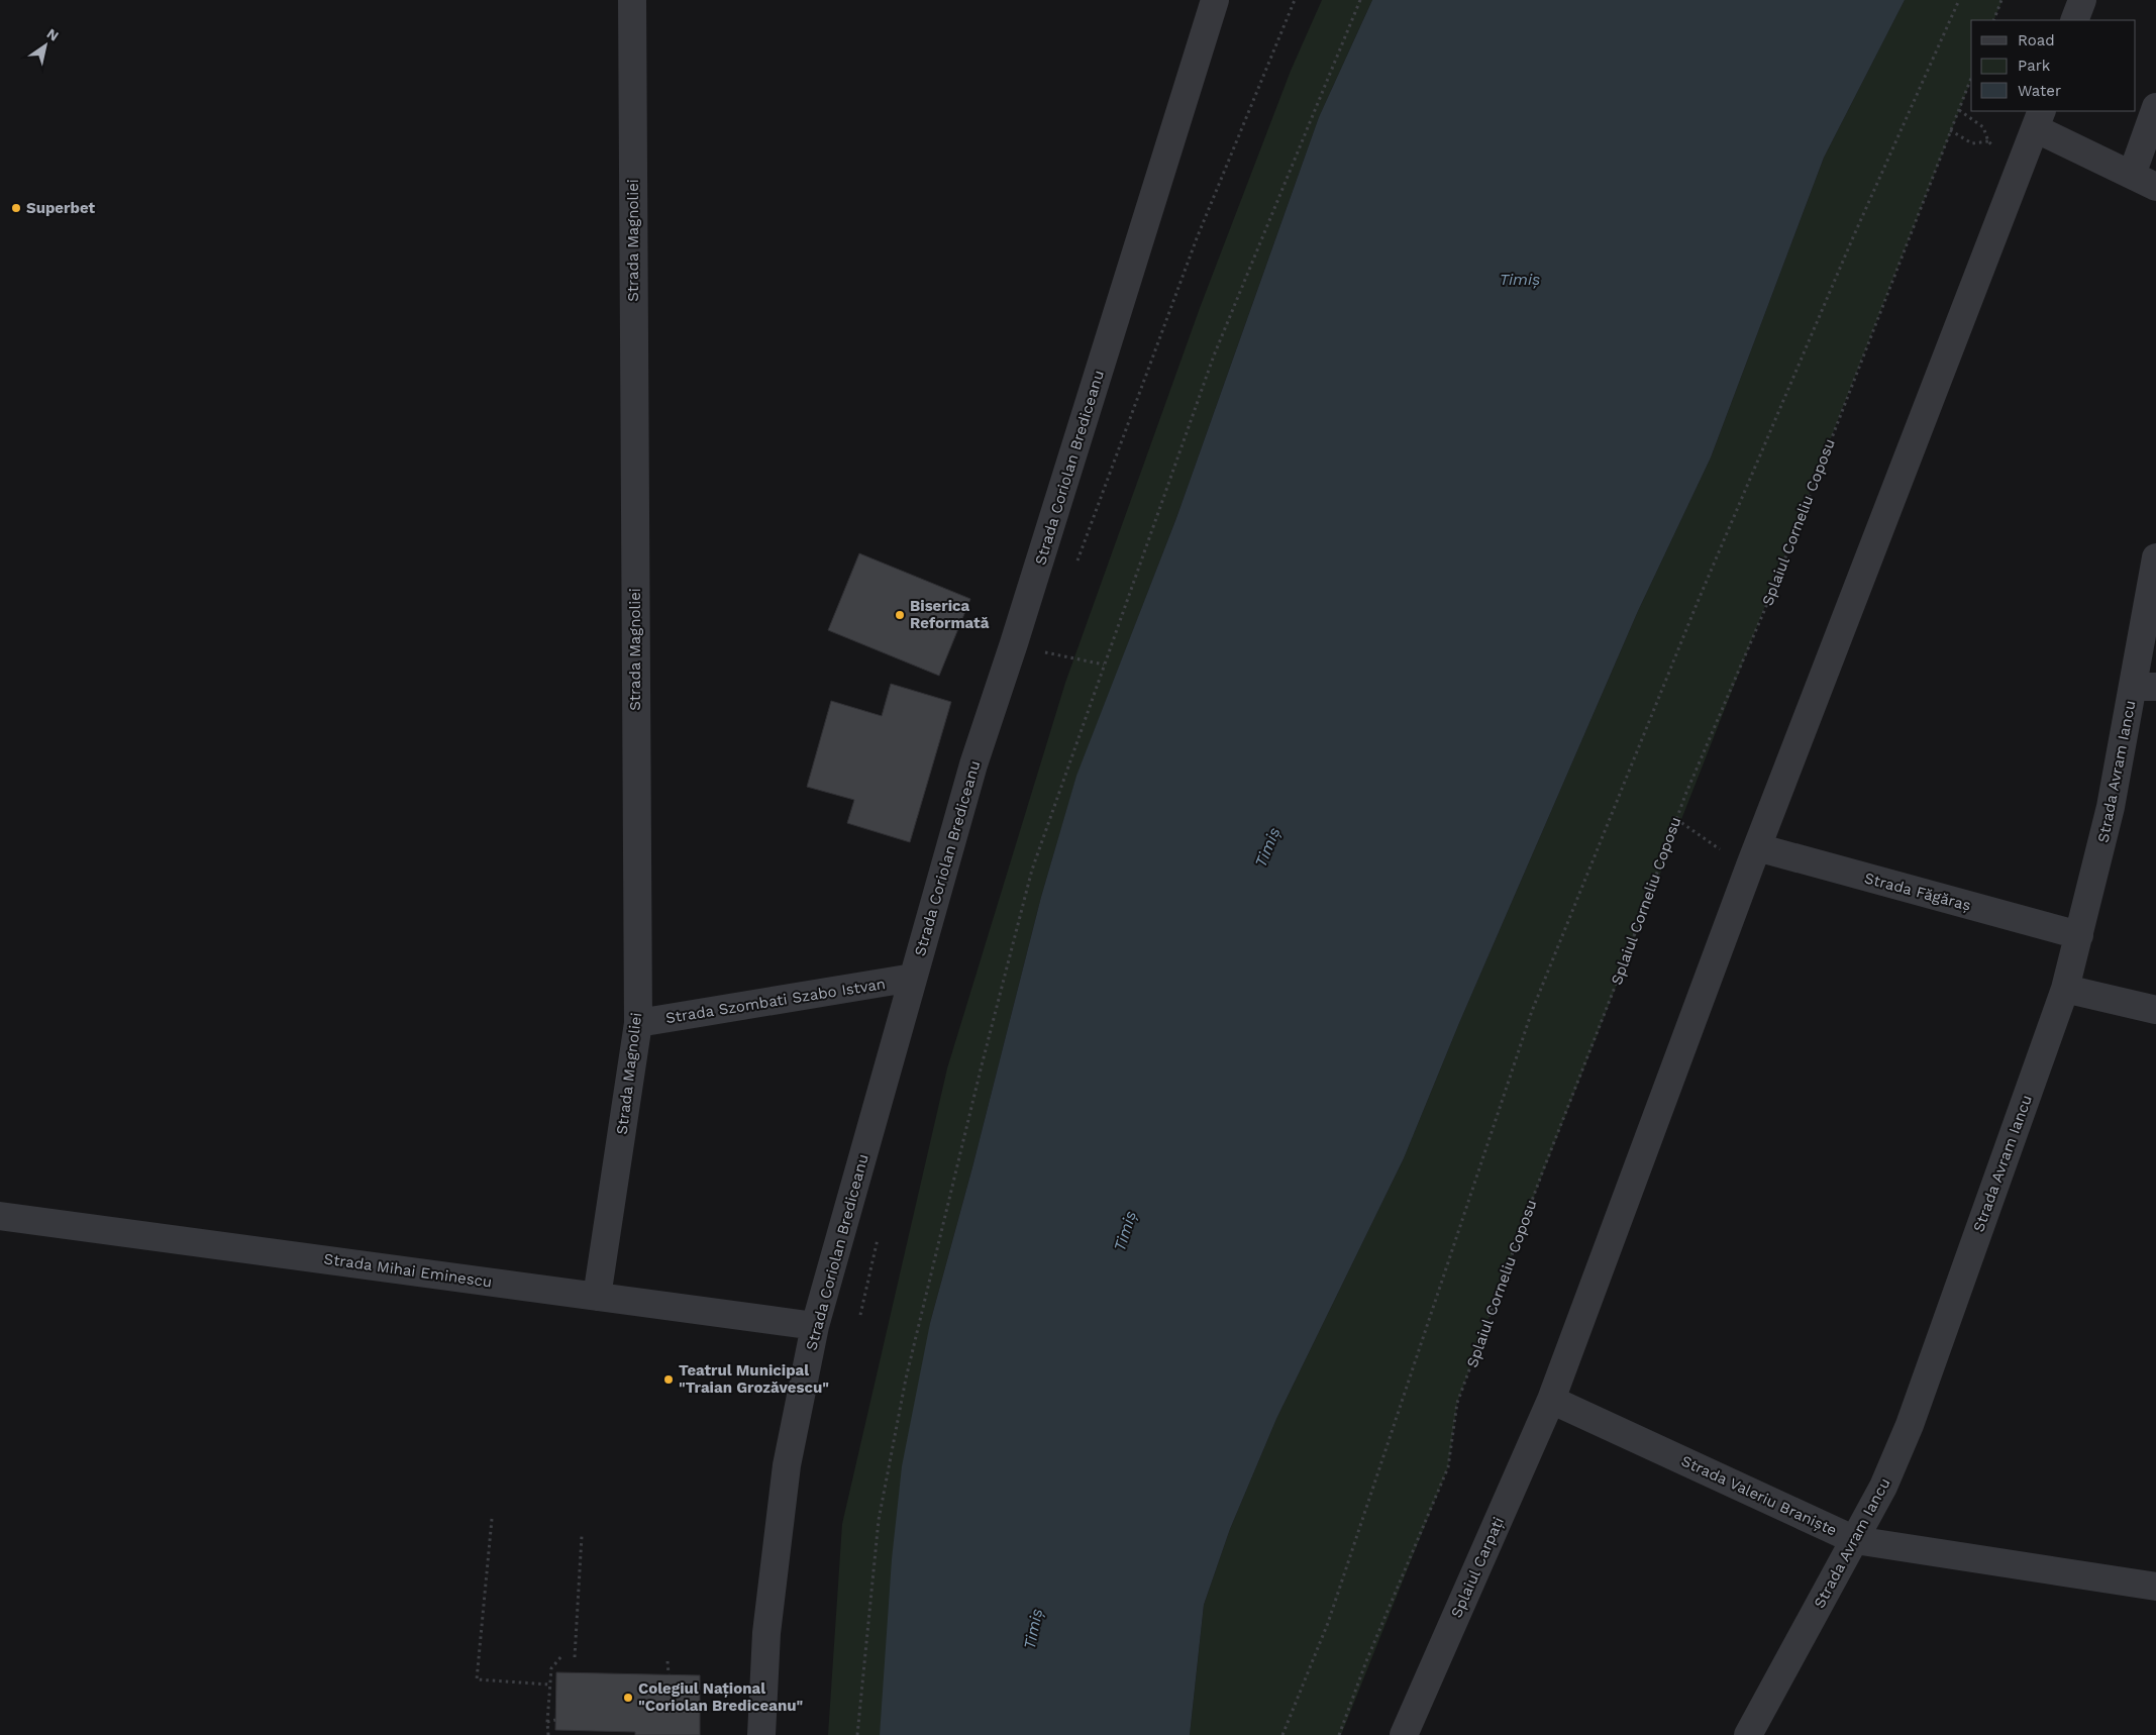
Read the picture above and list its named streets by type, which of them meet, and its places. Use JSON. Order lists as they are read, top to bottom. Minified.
{"streets":{"street":["Strada Magnoliei","Strada Coriolan Brediceanu","Strada Avram Iancu","Strada Făgăraș","Strada Szombati Szabo Istvan","Strada Mihai Eminescu","Strada Valeriu Braniște","Splaiul Carpați"],"path":["Splaiul Corneliu Coposu"]},"crossings":[["Strada Magnoliei","Strada Szombati Szabo Istvan"],["Strada Magnoliei","Strada Mihai Eminescu"],["Strada Coriolan Brediceanu","Strada Szombati Szabo Istvan"],["Strada Coriolan Brediceanu","Strada Mihai Eminescu"],["Strada Avram Iancu","Strada Făgăraș"],["Strada Avram Iancu","Strada Valeriu Braniște"],["Strada Valeriu Braniște","Splaiul Carpați"]],"water":["Timiș"],"places":["Superbet","Biserica Reformată","Teatrul Municipal \"Traian Grozăvescu\"","Colegiul Național \"Coriolan Brediceanu\""],"legend":["Road","Park","Water"],"north":"top right"}
